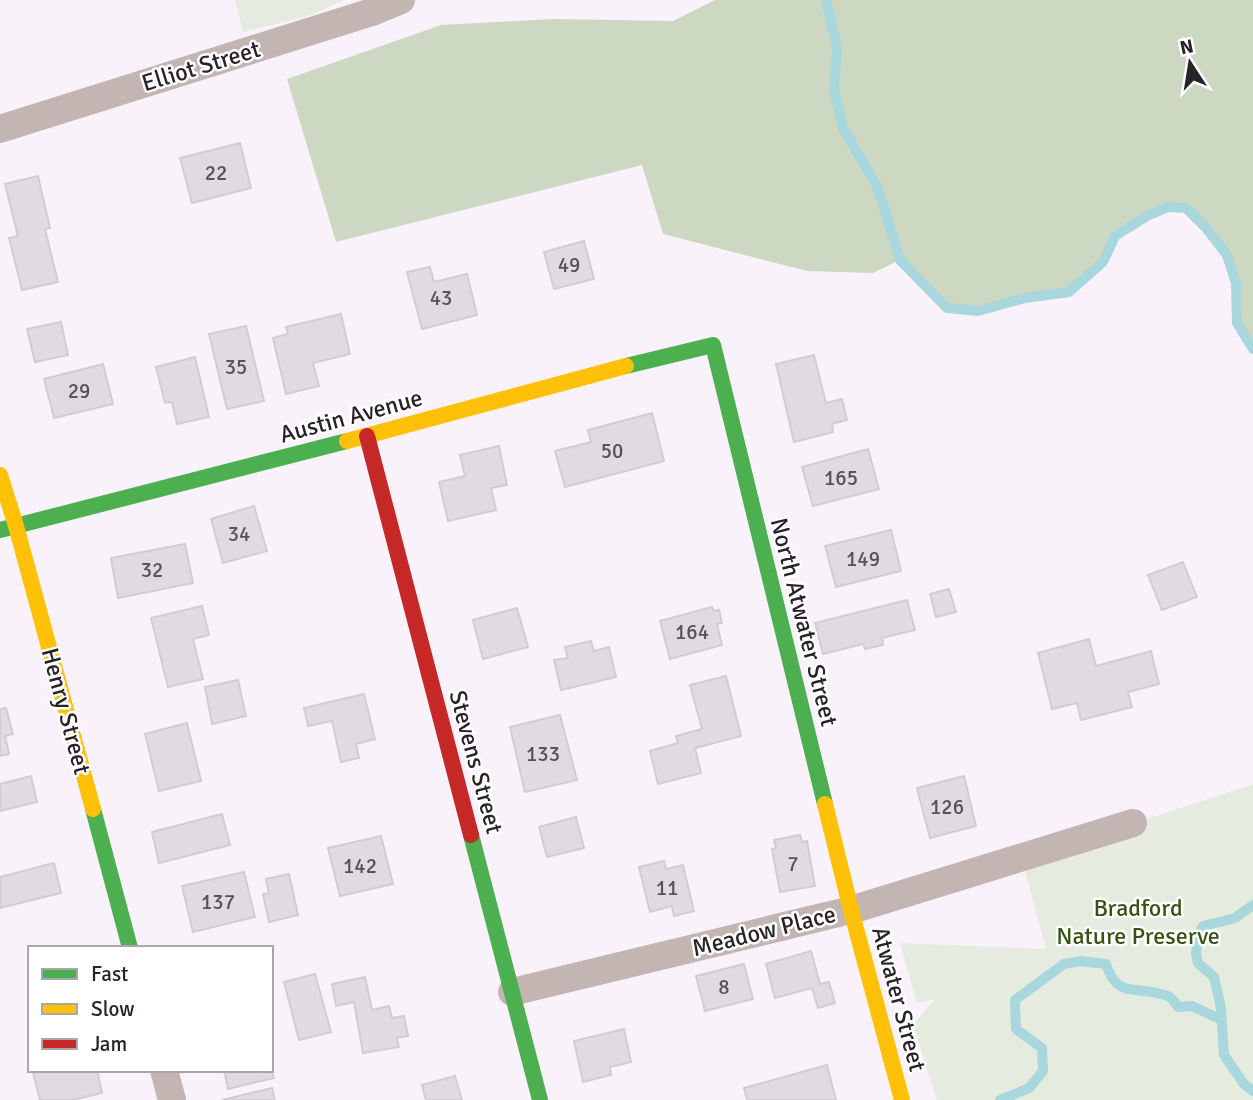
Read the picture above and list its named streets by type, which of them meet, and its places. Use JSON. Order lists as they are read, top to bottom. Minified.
{"streets":{"street":["Elliot Street","Austin Avenue","North Atwater Street","Henry Street","Stevens Street","Meadow Place","Atwater Street"]},"crossings":[["Austin Avenue","North Atwater Street"],["Austin Avenue","Henry Street"],["Austin Avenue","Stevens Street"],["North Atwater Street","Meadow Place"],["North Atwater Street","Atwater Street"],["Stevens Street","Meadow Place"],["Meadow Place","Atwater Street"]],"parks":["Bradford Nature Preserve"],"house_numbers":["22","49","43","35","29","50","165","34","149","32","164","133","126","7","142","11","137","8"],"legend":["Fast","Slow","Jam"],"north":"top"}
